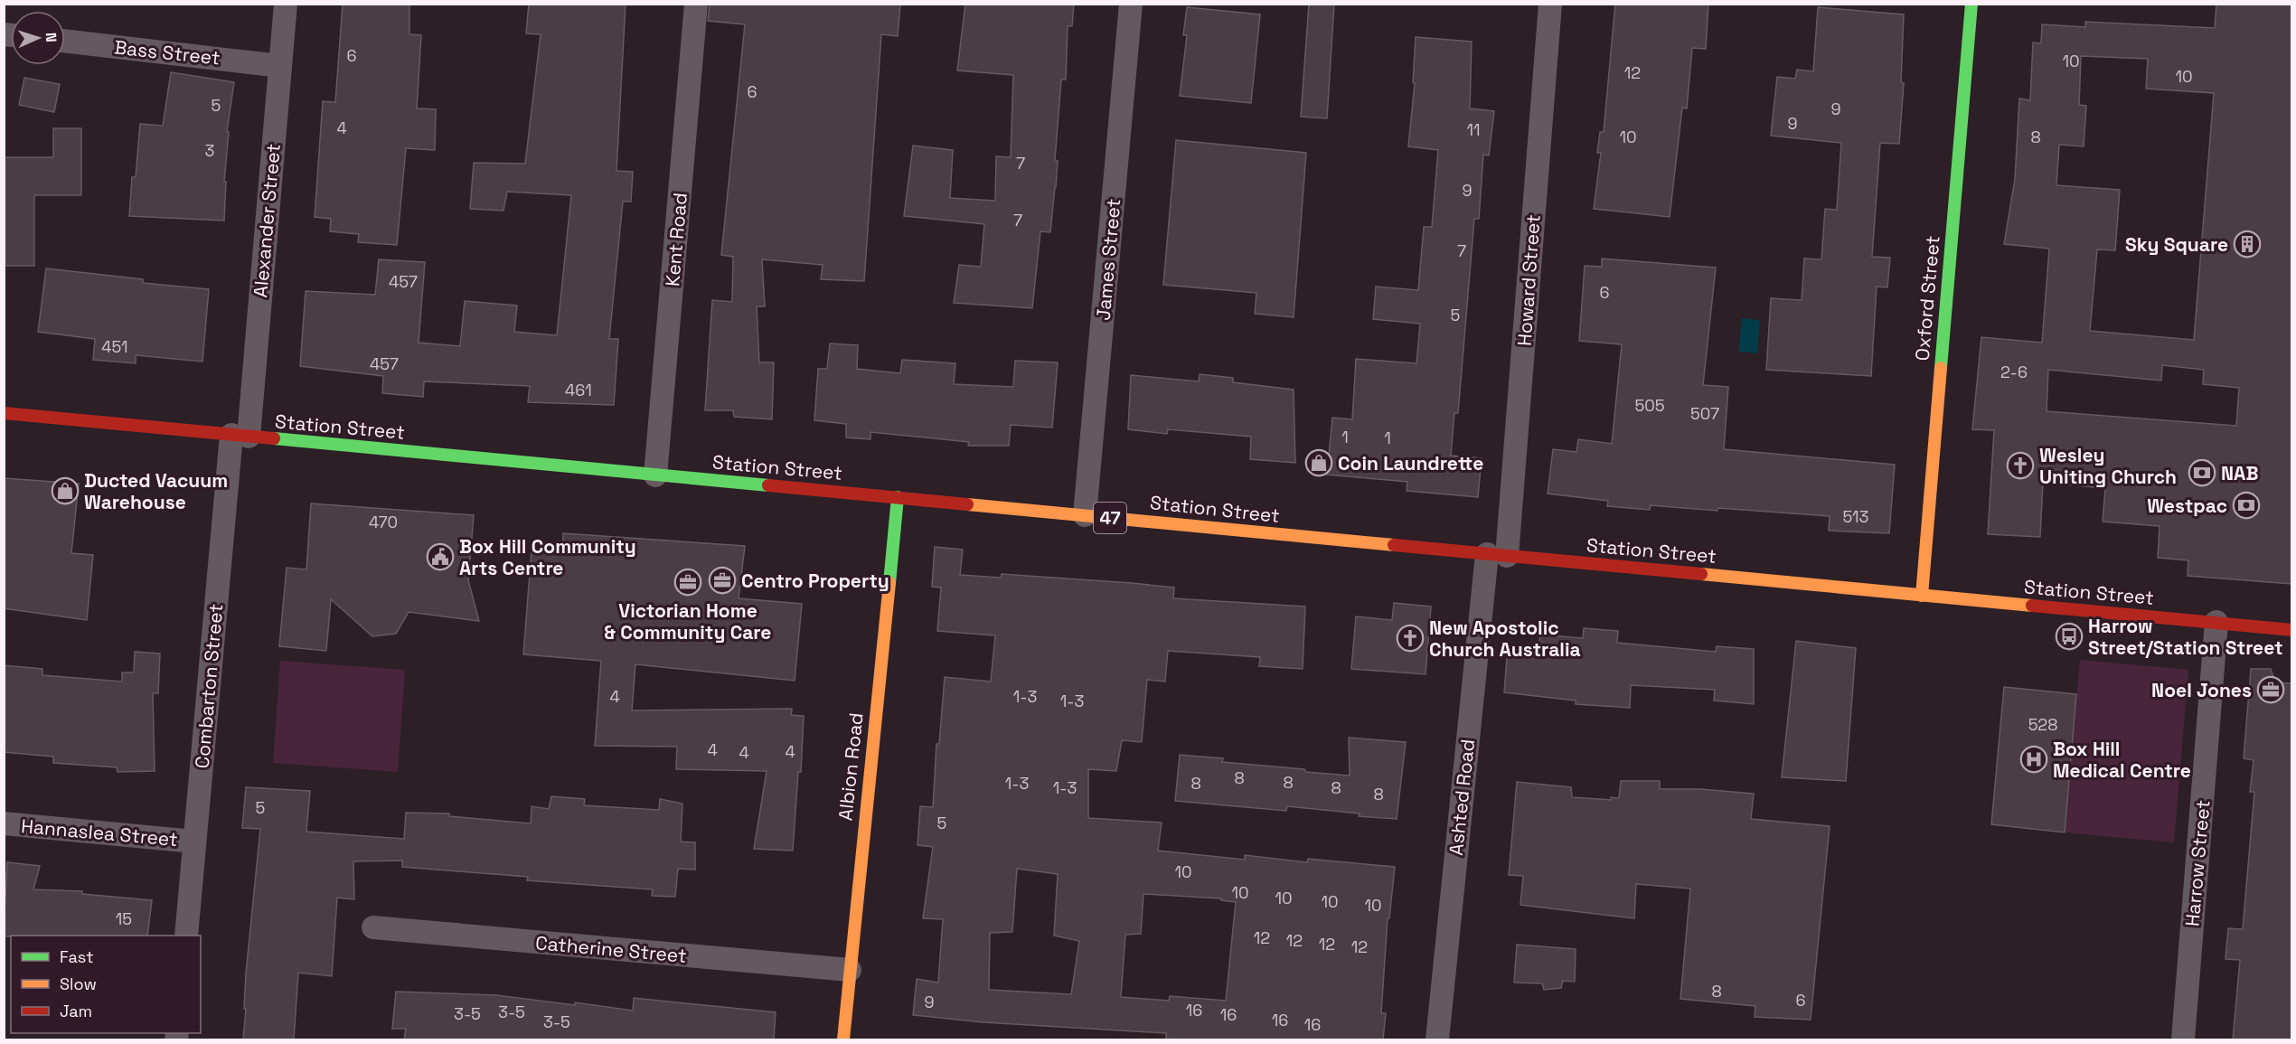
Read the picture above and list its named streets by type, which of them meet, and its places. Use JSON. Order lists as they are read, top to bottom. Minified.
{"streets":{"main road":["Oxford Street","Station Street","47","Albion Road"],"street":["Bass Street","Alexander Street","Kent Road","James Street","Howard Street","Combarton Street","Ashted Road","Hannaslea Street","Harrow Street","Catherine Street"]},"crossings":[["Bass Street","Alexander Street"],["Alexander Street","Station Street"],["Alexander Street","Combarton Street"],["Kent Road","Station Street"],["James Street","Station Street"],["Howard Street","Station Street"],["Howard Street","Ashted Road"],["Oxford Street","Station Street"],["Station Street","Combarton Street"],["Station Street","Albion Road"],["Station Street","Ashted Road"],["Station Street","Harrow Street"],["Combarton Street","Hannaslea Street"],["Albion Road","Catherine Street"]],"places":{"building":["Sky Square"],"shop":["Coin Laundrette","Ducted Vacuum Warehouse"],"church":["Wesley Uniting Church","New Apostolic Church Australia"],"bank":["NAB","Westpac"],"public building":["Box Hill Community Arts Centre"],"office":["Centro Property","Victorian Home & Community Care","Noel Jones"],"bus stop":["Harrow Street/Station Street"],"hospital":["Box Hill Medical Centre"]},"house_numbers":["6","10","12","10","6","5","9","9","4","11","10","8","3","7","9","7","7","457","6","5","451","457","2-6","461","505","507","1","1","513","470","4","1-3","1-3","528","4","4","4","8","8","1-3","8","1-3","8","8","5","5","10","10","10","10","10","15","12","12","12","12","8","6","9","16","3-5","3-5","16","16","3-5","16"],"legend":["Fast","Slow","Jam"],"north":"right"}
